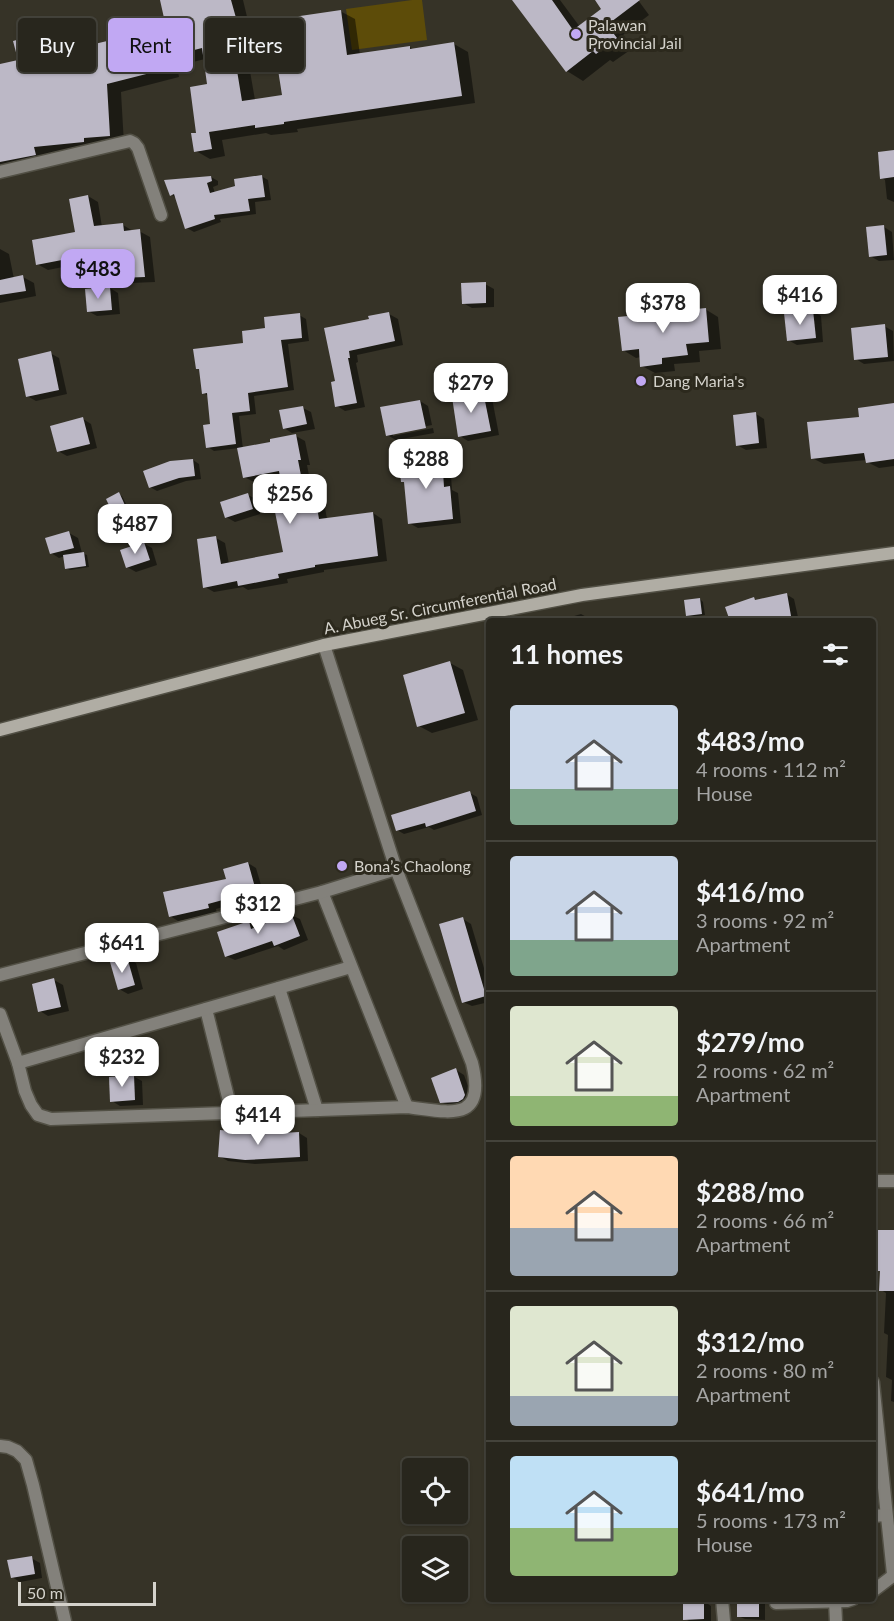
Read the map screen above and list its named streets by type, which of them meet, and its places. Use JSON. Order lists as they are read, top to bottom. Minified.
{"streets":{"street":["A. Abueg Sr. Circumferential Road"]},"places":["Palawan Provincial Jail","Dang Maria's","Bona’s Chaolong"],"scale_bar":"50 m","page":{"chip":["Buy","Rent","Filters"],"price":["$483","$416","$378","$279","$288","$256","$487","$312","$641","$232","$414"],"heading":"11 homes","list":[{"name":"$483/mo","note":"4 rooms · 112 m² · House"},{"name":"$416/mo","note":"3 rooms · 92 m² · Apartment"},{"name":"$279/mo","note":"2 rooms · 62 m² · Apartment"},{"name":"$288/mo","note":"2 rooms · 66 m² · Apartment"},{"name":"$312/mo","note":"2 rooms · 80 m² · Apartment"},{"name":"$641/mo","note":"5 rooms · 173 m² · House"}],"scale":"50 m"}}
